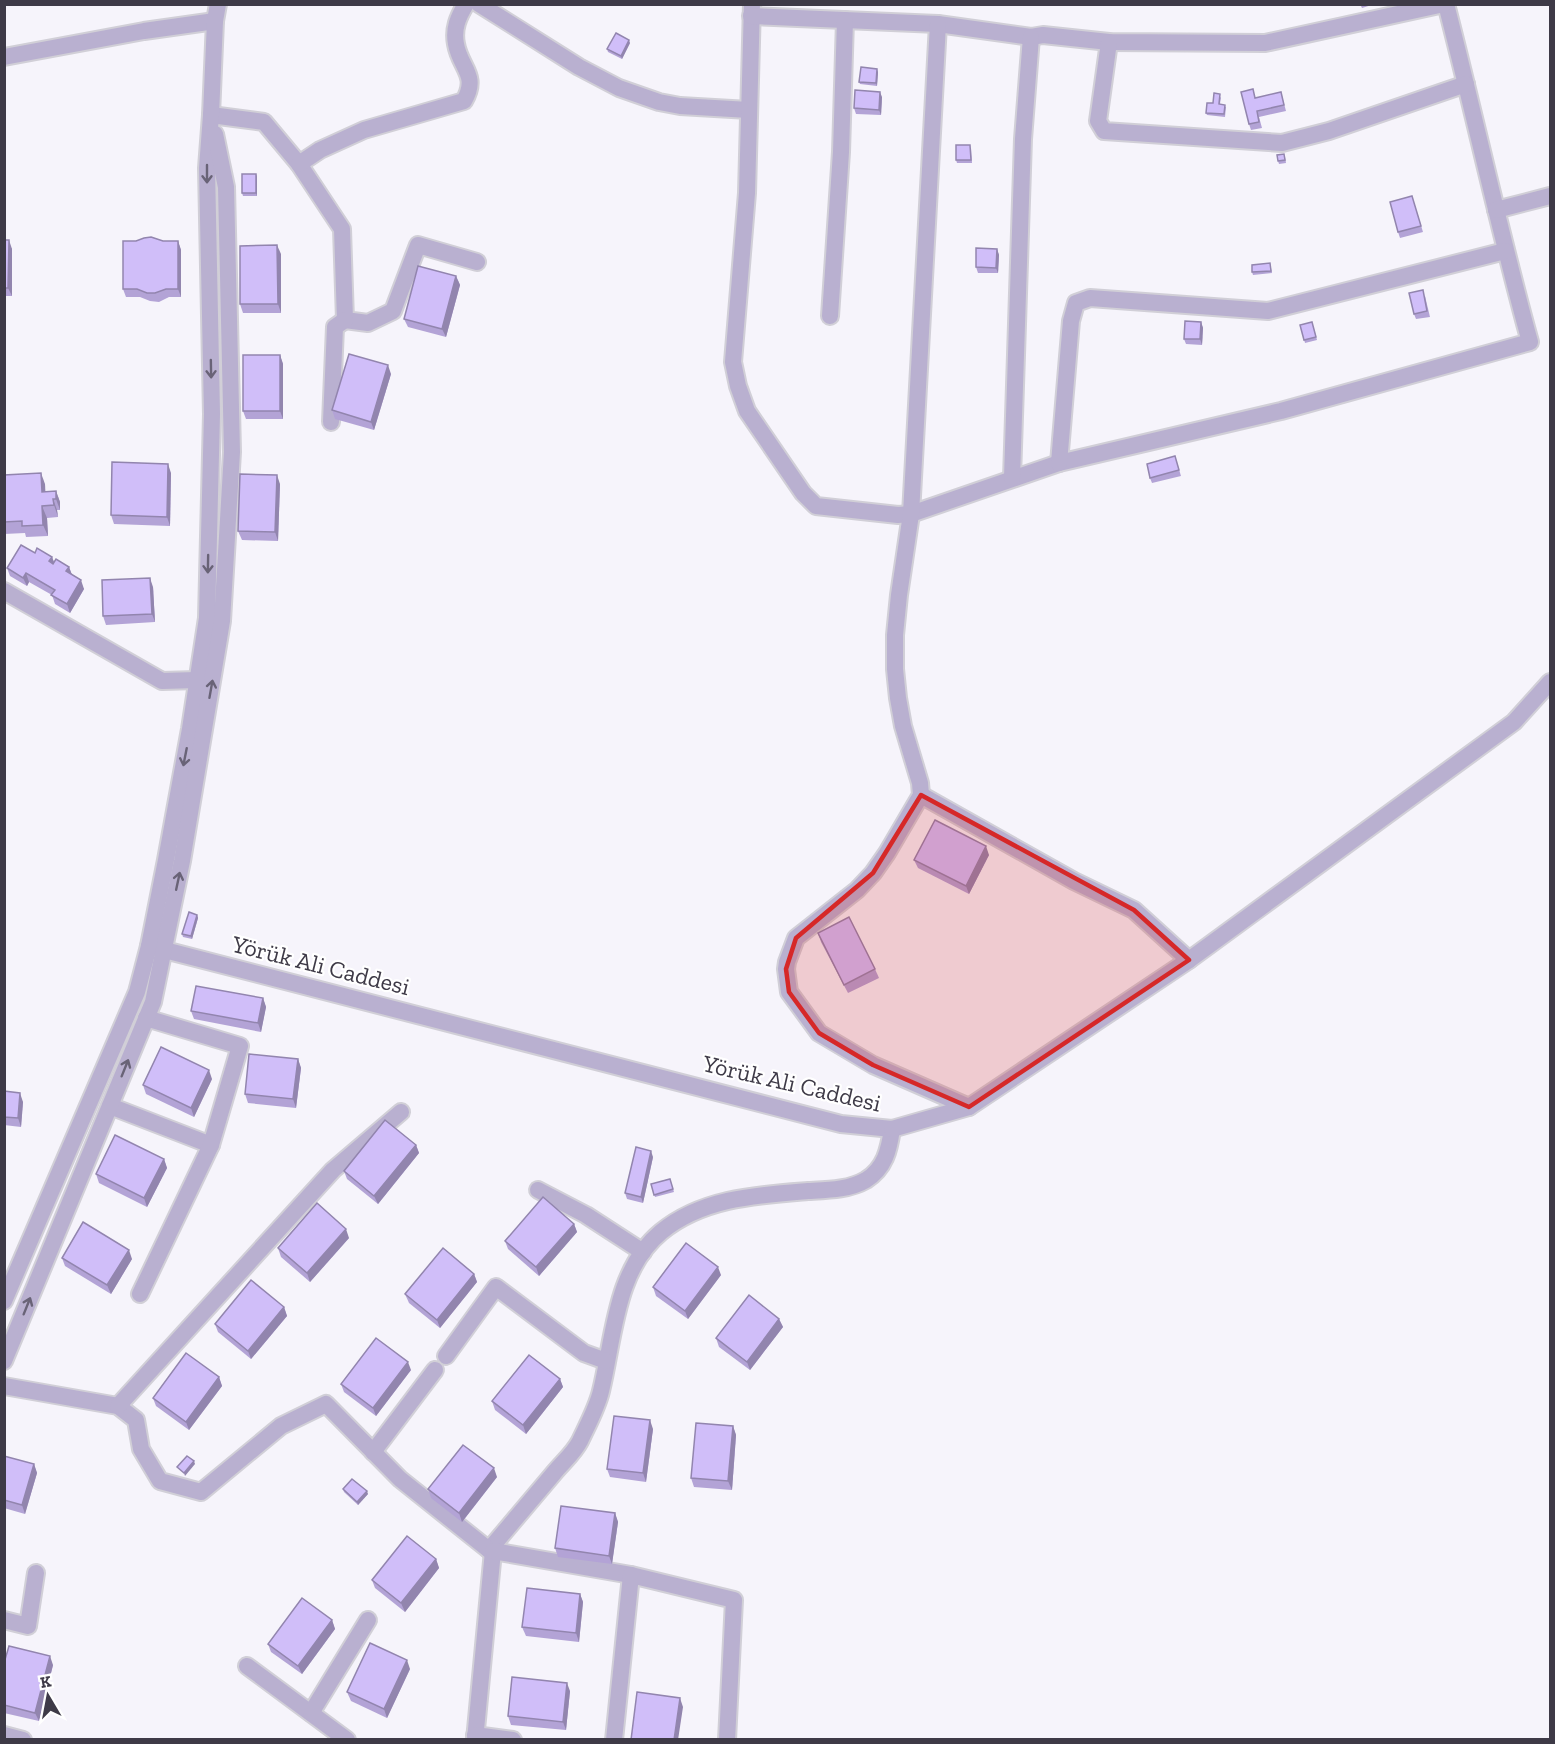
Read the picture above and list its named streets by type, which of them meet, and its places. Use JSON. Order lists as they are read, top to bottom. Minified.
{"streets":{"street":["Yörük Ali Caddesi"]},"north":"top"}
